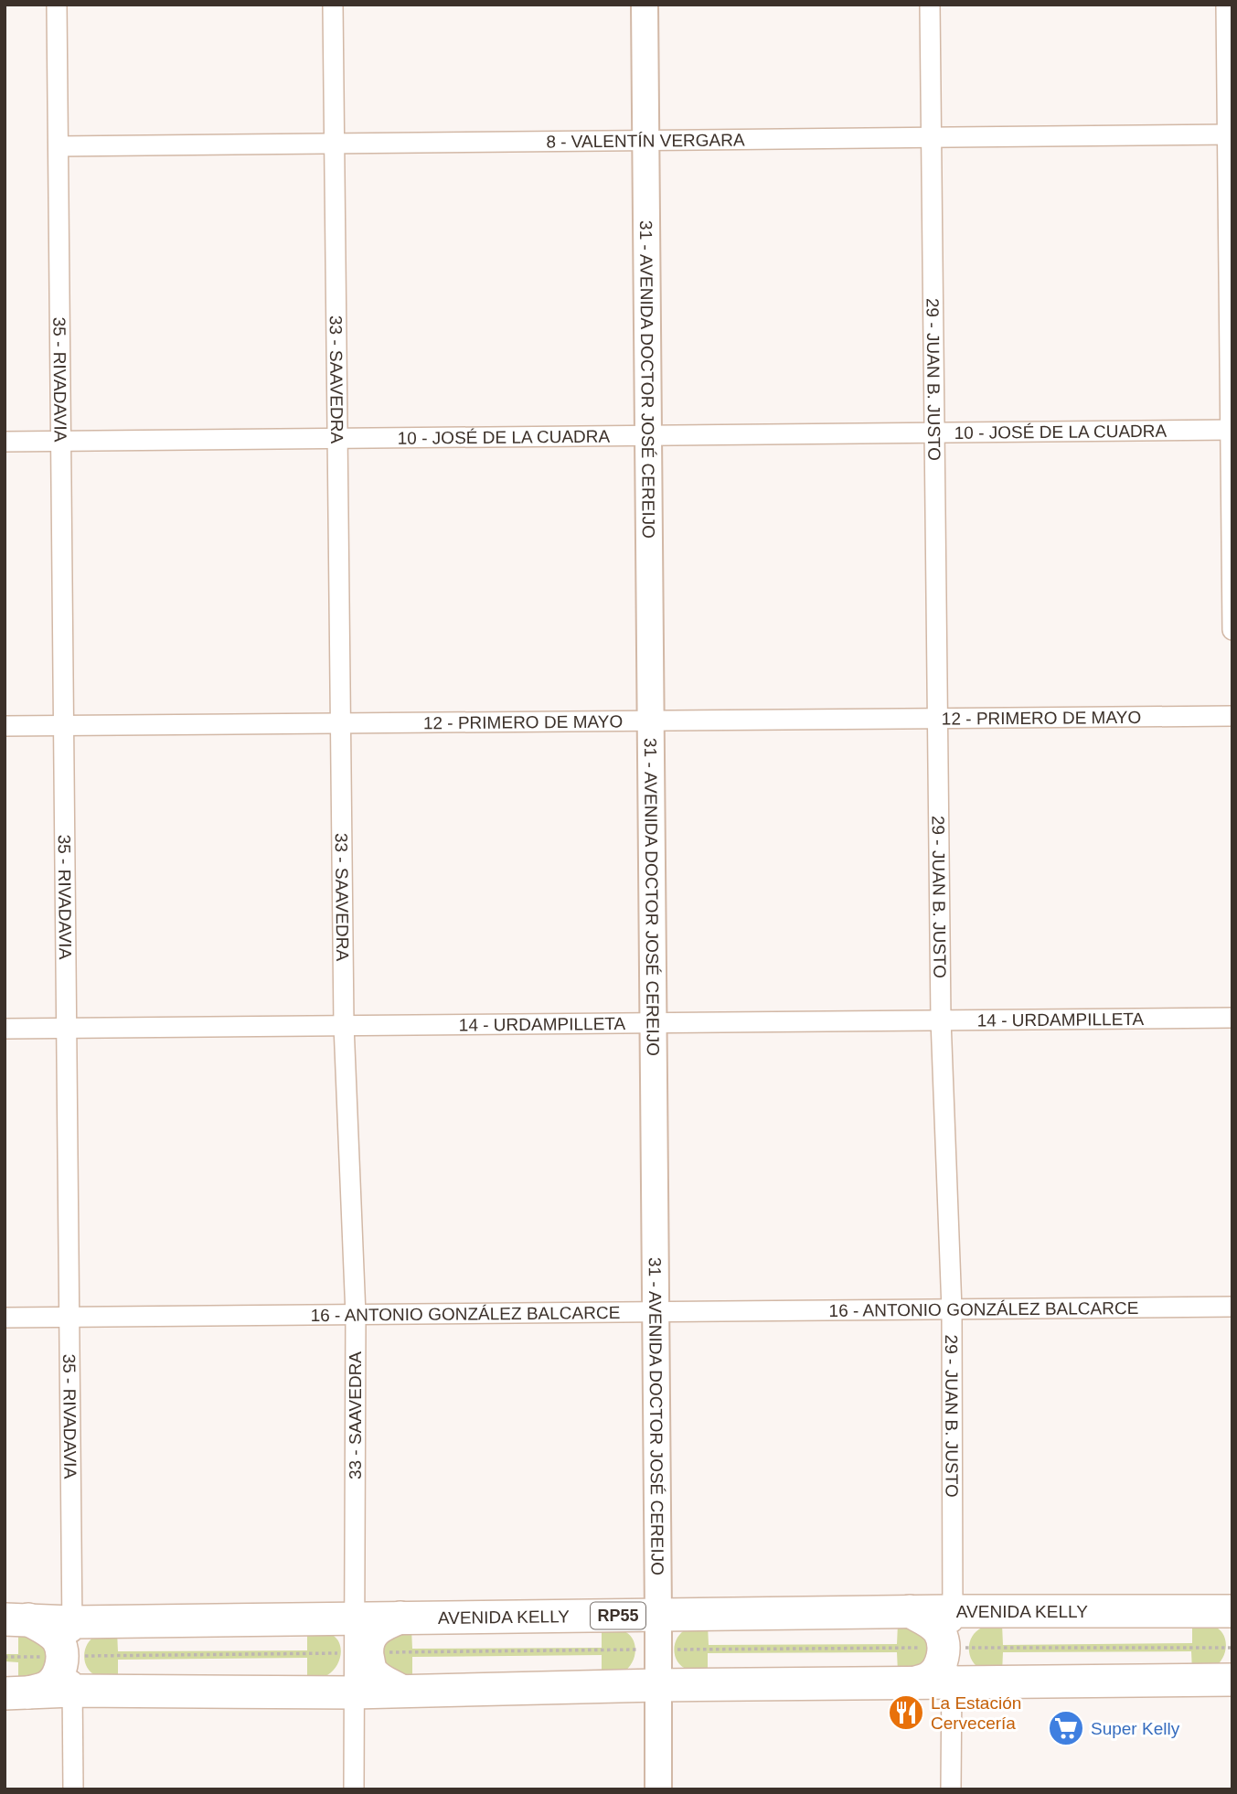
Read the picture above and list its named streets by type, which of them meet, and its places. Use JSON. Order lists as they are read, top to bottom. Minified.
{"streets":{"main road":["AVENIDA KELLY","RP55"],"street":["8 - VALENTÍN VERGARA","35 - RIVADAVIA","33 - SAAVEDRA","31 - AVENIDA DOCTOR JOSÉ CEREIJO","29 - JUAN B. JUSTO","10 - JOSÉ DE LA CUADRA","12 - PRIMERO DE MAYO","14 - URDAMPILLETA","16 - ANTONIO GONZÁLEZ BALCARCE"]},"crossings":[["8 - VALENTÍN VERGARA","35 - RIVADAVIA"],["8 - VALENTÍN VERGARA","33 - SAAVEDRA"],["8 - VALENTÍN VERGARA","31 - AVENIDA DOCTOR JOSÉ CEREIJO"],["8 - VALENTÍN VERGARA","29 - JUAN B. JUSTO"],["35 - RIVADAVIA","10 - JOSÉ DE LA CUADRA"],["35 - RIVADAVIA","12 - PRIMERO DE MAYO"],["35 - RIVADAVIA","14 - URDAMPILLETA"],["35 - RIVADAVIA","16 - ANTONIO GONZÁLEZ BALCARCE"],["35 - RIVADAVIA","AVENIDA KELLY"],["33 - SAAVEDRA","10 - JOSÉ DE LA CUADRA"],["33 - SAAVEDRA","12 - PRIMERO DE MAYO"],["33 - SAAVEDRA","14 - URDAMPILLETA"],["33 - SAAVEDRA","16 - ANTONIO GONZÁLEZ BALCARCE"],["33 - SAAVEDRA","AVENIDA KELLY"],["31 - AVENIDA DOCTOR JOSÉ CEREIJO","10 - JOSÉ DE LA CUADRA"],["31 - AVENIDA DOCTOR JOSÉ CEREIJO","12 - PRIMERO DE MAYO"],["31 - AVENIDA DOCTOR JOSÉ CEREIJO","14 - URDAMPILLETA"],["31 - AVENIDA DOCTOR JOSÉ CEREIJO","16 - ANTONIO GONZÁLEZ BALCARCE"],["31 - AVENIDA DOCTOR JOSÉ CEREIJO","AVENIDA KELLY"],["29 - JUAN B. JUSTO","10 - JOSÉ DE LA CUADRA"],["29 - JUAN B. JUSTO","12 - PRIMERO DE MAYO"],["29 - JUAN B. JUSTO","14 - URDAMPILLETA"],["29 - JUAN B. JUSTO","16 - ANTONIO GONZÁLEZ BALCARCE"],["29 - JUAN B. JUSTO","AVENIDA KELLY"]],"places":{"restaurant":["La Estación Cervecería"],"supermarket":["Super Kelly"]}}
